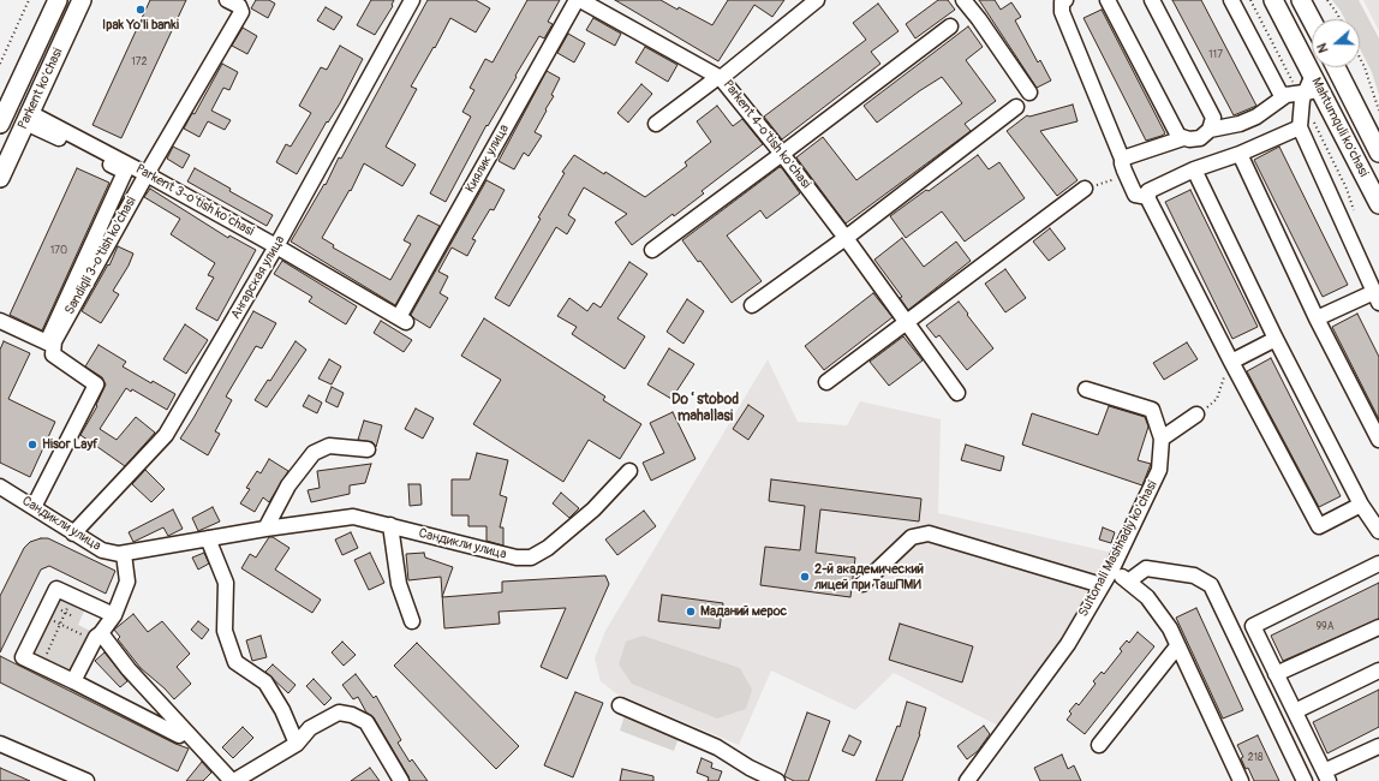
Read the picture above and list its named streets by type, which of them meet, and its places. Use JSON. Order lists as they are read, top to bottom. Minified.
{"streets":{"main road":["Parkent ko'chasi","Mahtumquli ko'chasi"],"street":["Parkent 4-o'tish ko'chasi","Киялик улица","Parkent 3-o'tish ko'chasi","Sandiqli 3-o'tish ko'chasi","Ангарская улица","Сандикли улица","Sultonali Mashhadiy ko'chasi"]},"crossings":[["Parkent ko'chasi","Parkent 3-o'tish ko'chasi"],["Киялик улица","Parkent 3-o'tish ko'chasi"],["Parkent 3-o'tish ko'chasi","Sandiqli 3-o'tish ko'chasi"],["Parkent 3-o'tish ko'chasi","Ангарская улица"],["Sandiqli 3-o'tish ko'chasi","Сандикли улица"],["Ангарская улица","Сандикли улица"]],"districts":["Doʻstobod mahallasi"],"places":["Ipak Yo'li banki","Hisor Layf","2-й академический лицей при ТашПМИ","Маданий мерос"],"house_numbers":["117","172","170","99A","218"],"north":"left"}
